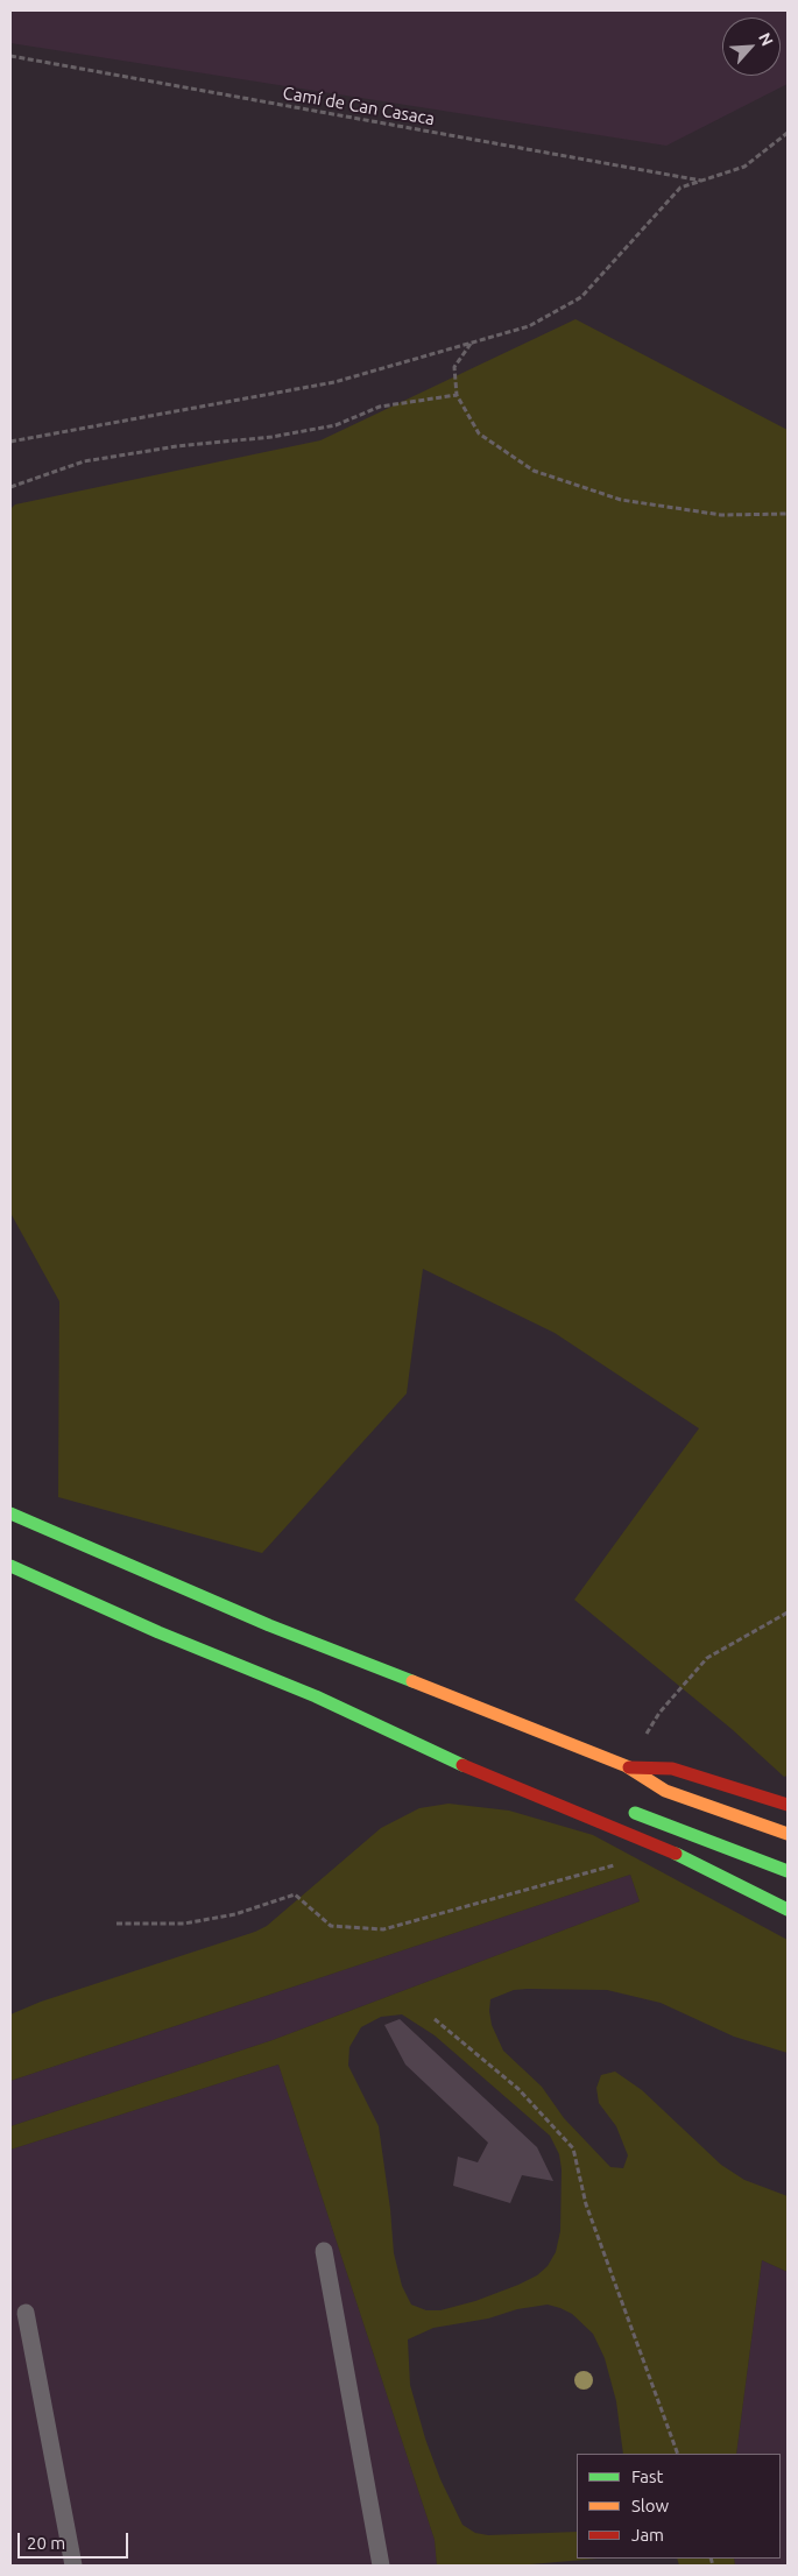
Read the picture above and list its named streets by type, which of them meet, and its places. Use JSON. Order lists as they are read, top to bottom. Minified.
{"streets":{"path":["Camí de Can Casaca"]},"legend":["Fast","Slow","Jam"],"scale_bar":"20 m","north":"top right"}
